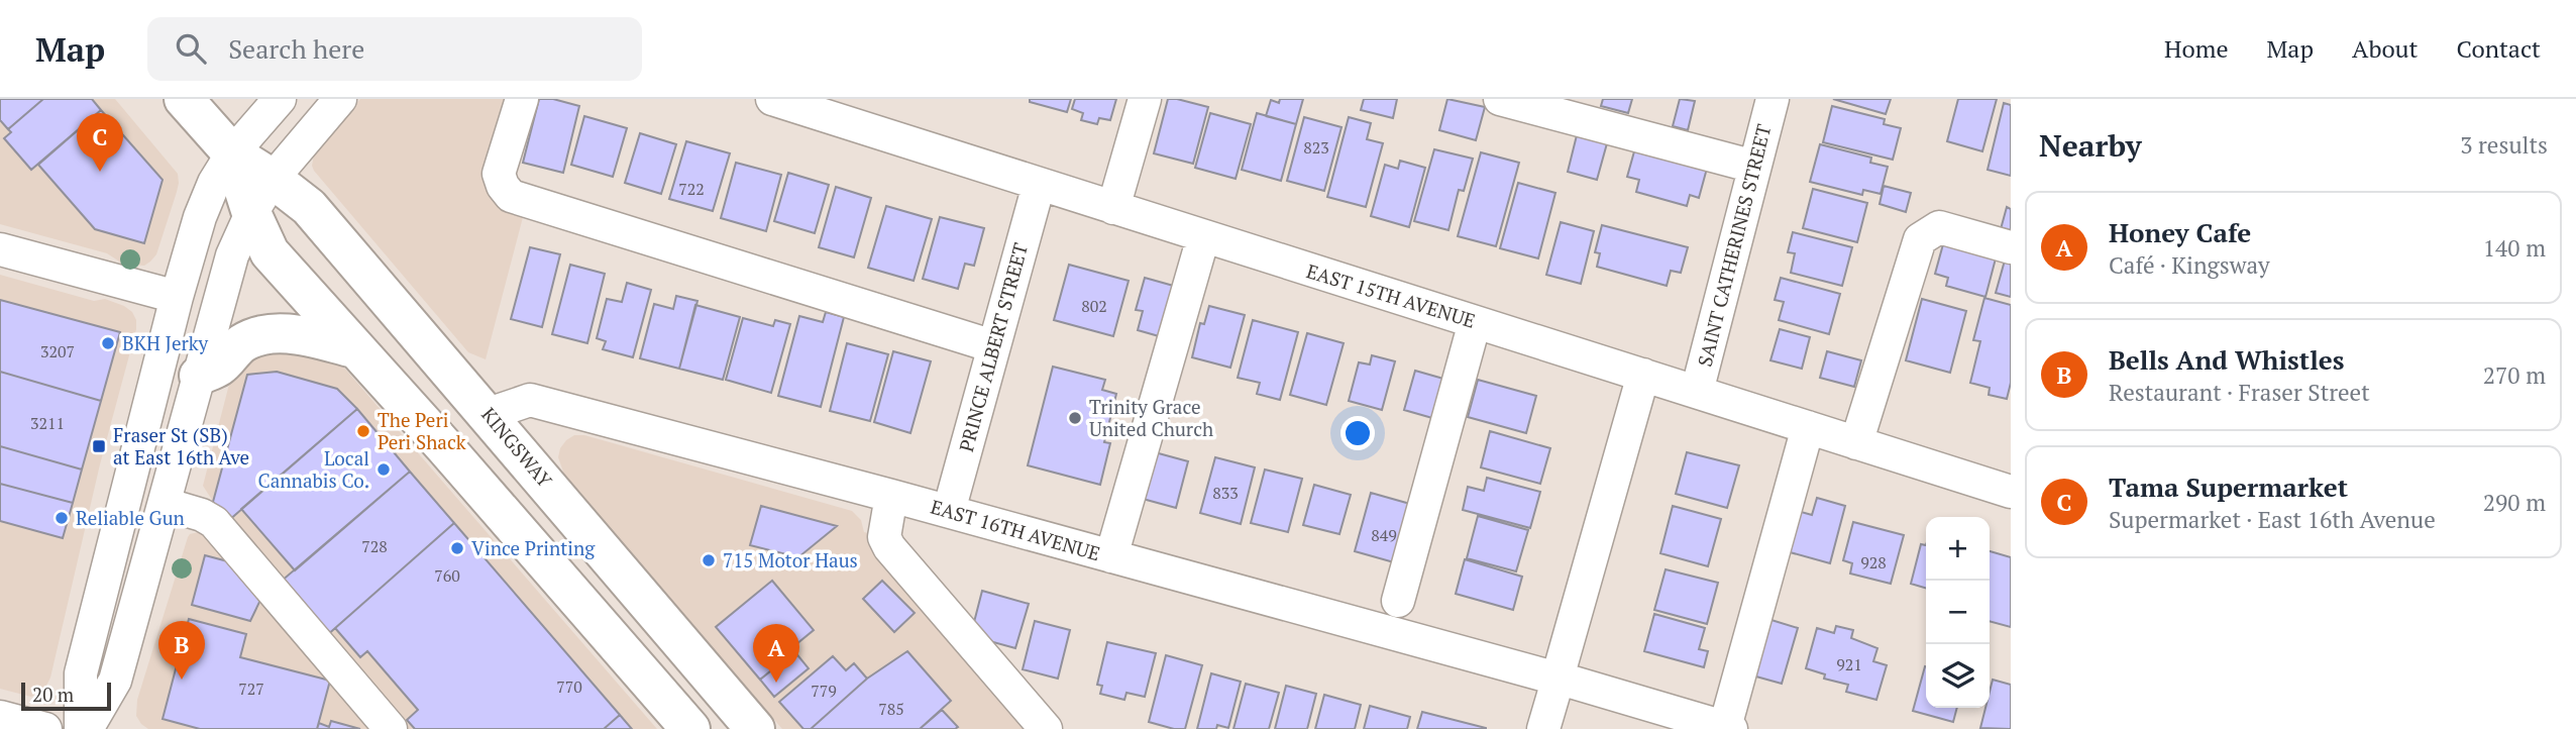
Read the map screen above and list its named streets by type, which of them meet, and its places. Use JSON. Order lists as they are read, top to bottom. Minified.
{"streets":{"main road":["KINGSWAY"],"street":["SAINT CATHERINES STREET","EAST 15TH AVENUE","PRINCE ALBERT STREET","EAST 16TH AVENUE"]},"crossings":[["SAINT CATHERINES STREET","EAST 15TH AVENUE"],["EAST 15TH AVENUE","PRINCE ALBERT STREET"],["PRINCE ALBERT STREET","EAST 16TH AVENUE"],["KINGSWAY","EAST 16TH AVENUE"]],"places":{"other":["BKH Jerky","Trinity Grace United Church","The Peri Peri Shack","Local Cannabis Co.","Reliable Gun","Vince Printing","715 Motor Haus"],"transit":["Fraser St (SB) at East 16th Ave"]},"house_numbers":["823","722","802","3207","3211","833","849","728","928","760","921","770","727","779","785"],"scale_bar":"20 m","page":{"header":"Map","search":"Search here","nav":["Home","Map","About","Contact"],"heading":["Nearby","3 results"],"pins":["C","B","A"],"list":[{"mark":"A","name":"Honey Cafe","note":"Café · Kingsway","value":"140 m"},{"mark":"B","name":"Bells And Whistles","note":"Restaurant · Fraser Street","value":"270 m"},{"mark":"C","name":"Tama Supermarket","note":"Supermarket · East 16th Avenue","value":"290 m"}],"map_buttons":["+","−"],"scale":"20 m"}}
